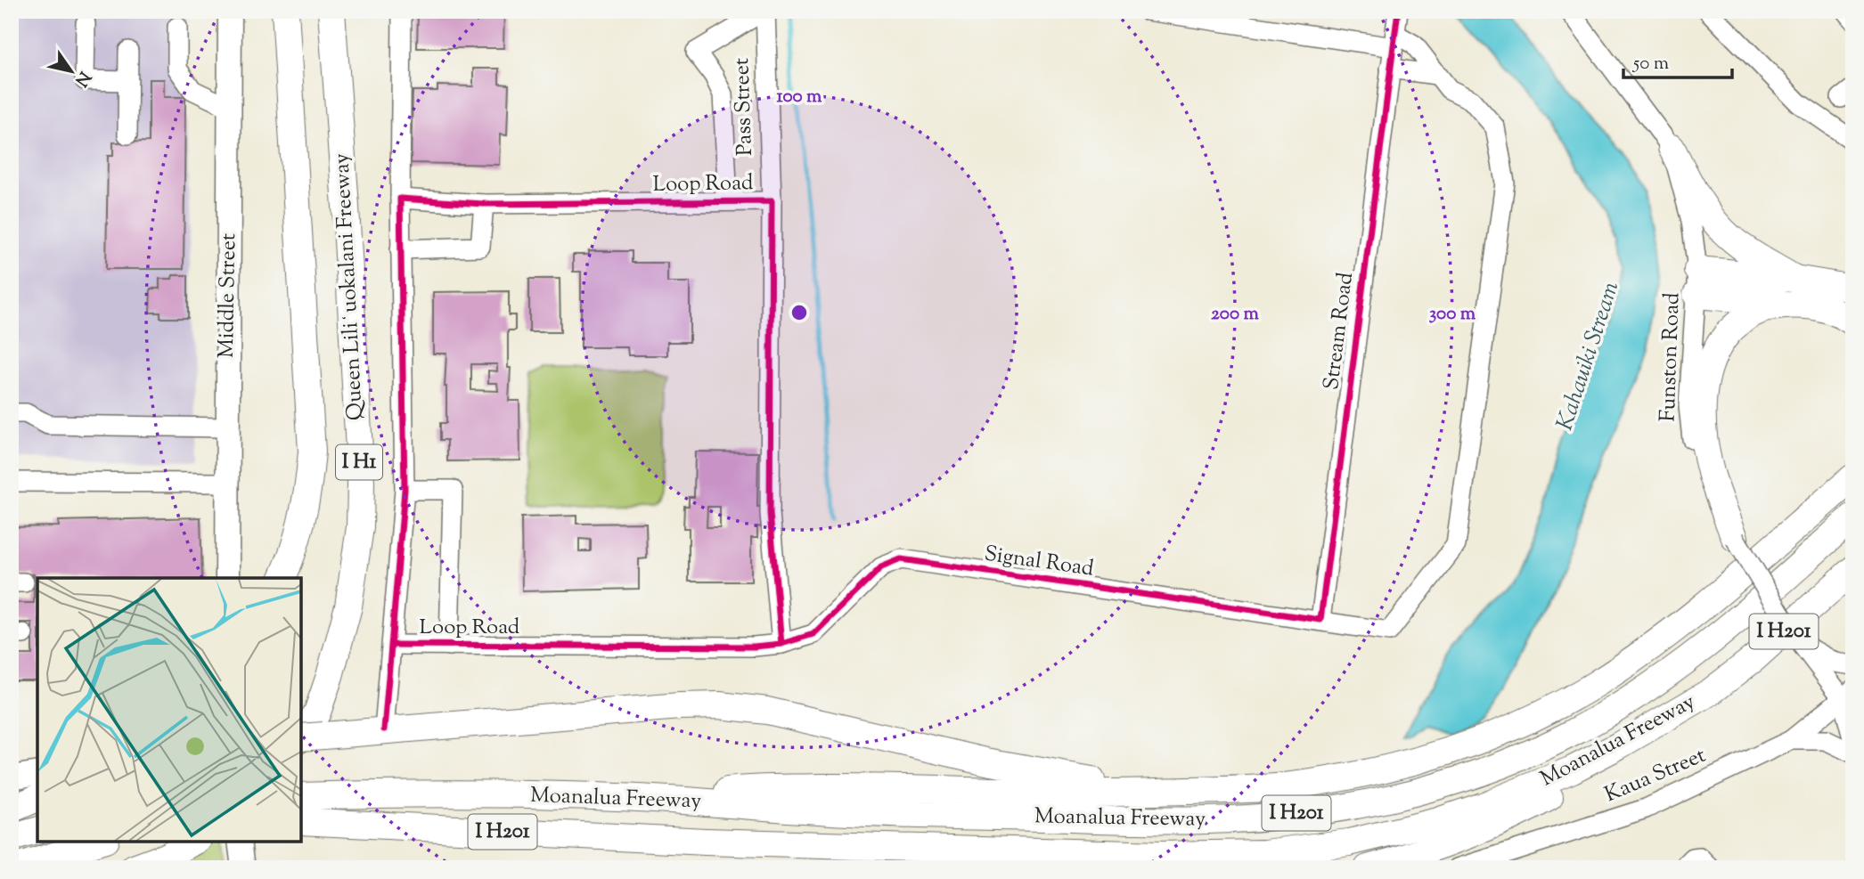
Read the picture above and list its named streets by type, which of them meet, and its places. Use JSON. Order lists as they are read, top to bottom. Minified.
{"streets":{"highway":["Queen Liliʻuokalani Freeway","I H1","I H201","Moanalua Freeway"],"main road":["Middle Street"],"street":["Pass Street","Loop Road","Stream Road","Funston Road","Signal Road","Kaua Street"]},"crossings":[["Pass Street","Loop Road"],["Loop Road","Signal Road"],["Stream Road","Signal Road"],["Funston Road","Kaua Street"]],"water":["Kahauiki Stream"],"scale_bar":"50 m","north":"bottom right","rings":["100 m","200 m","300 m"]}
